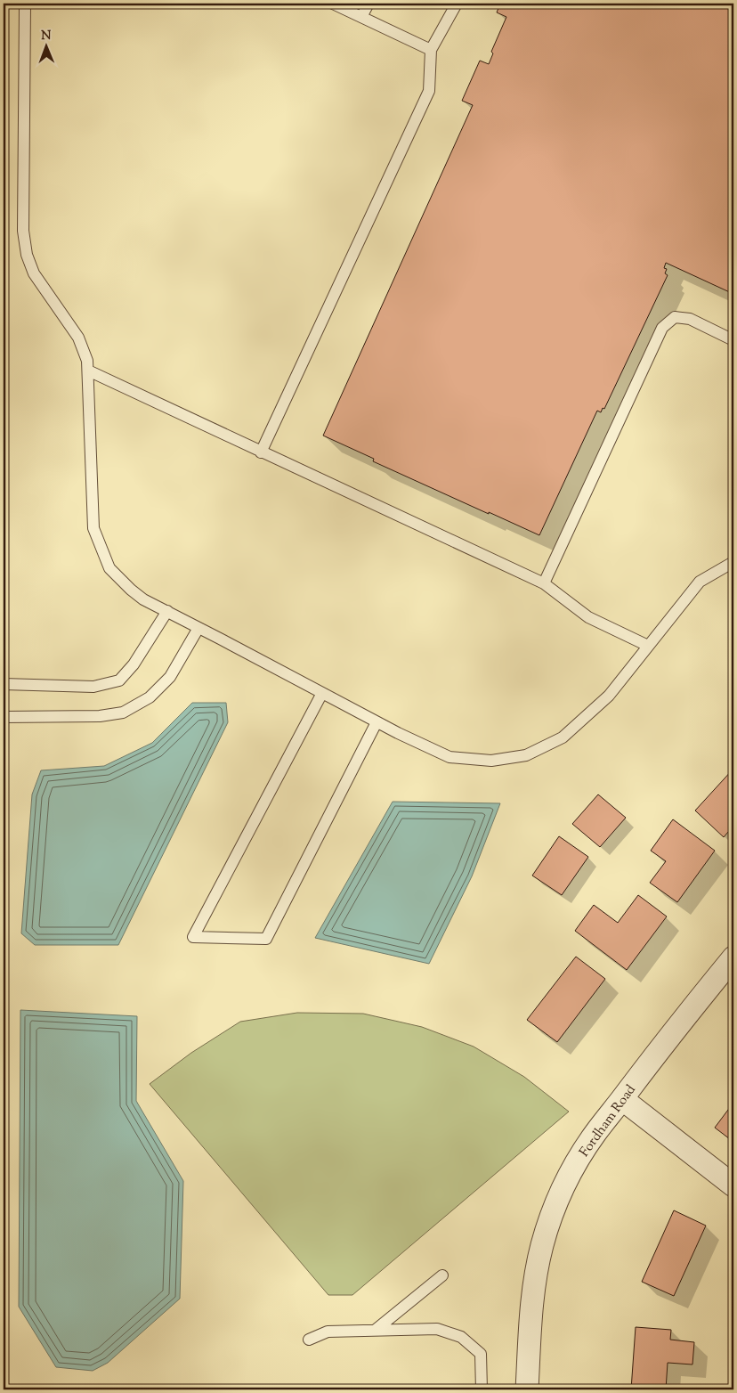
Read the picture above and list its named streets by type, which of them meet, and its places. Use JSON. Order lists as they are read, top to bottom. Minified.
{"streets":{"street":["Fordham Road"]},"north":"top"}
